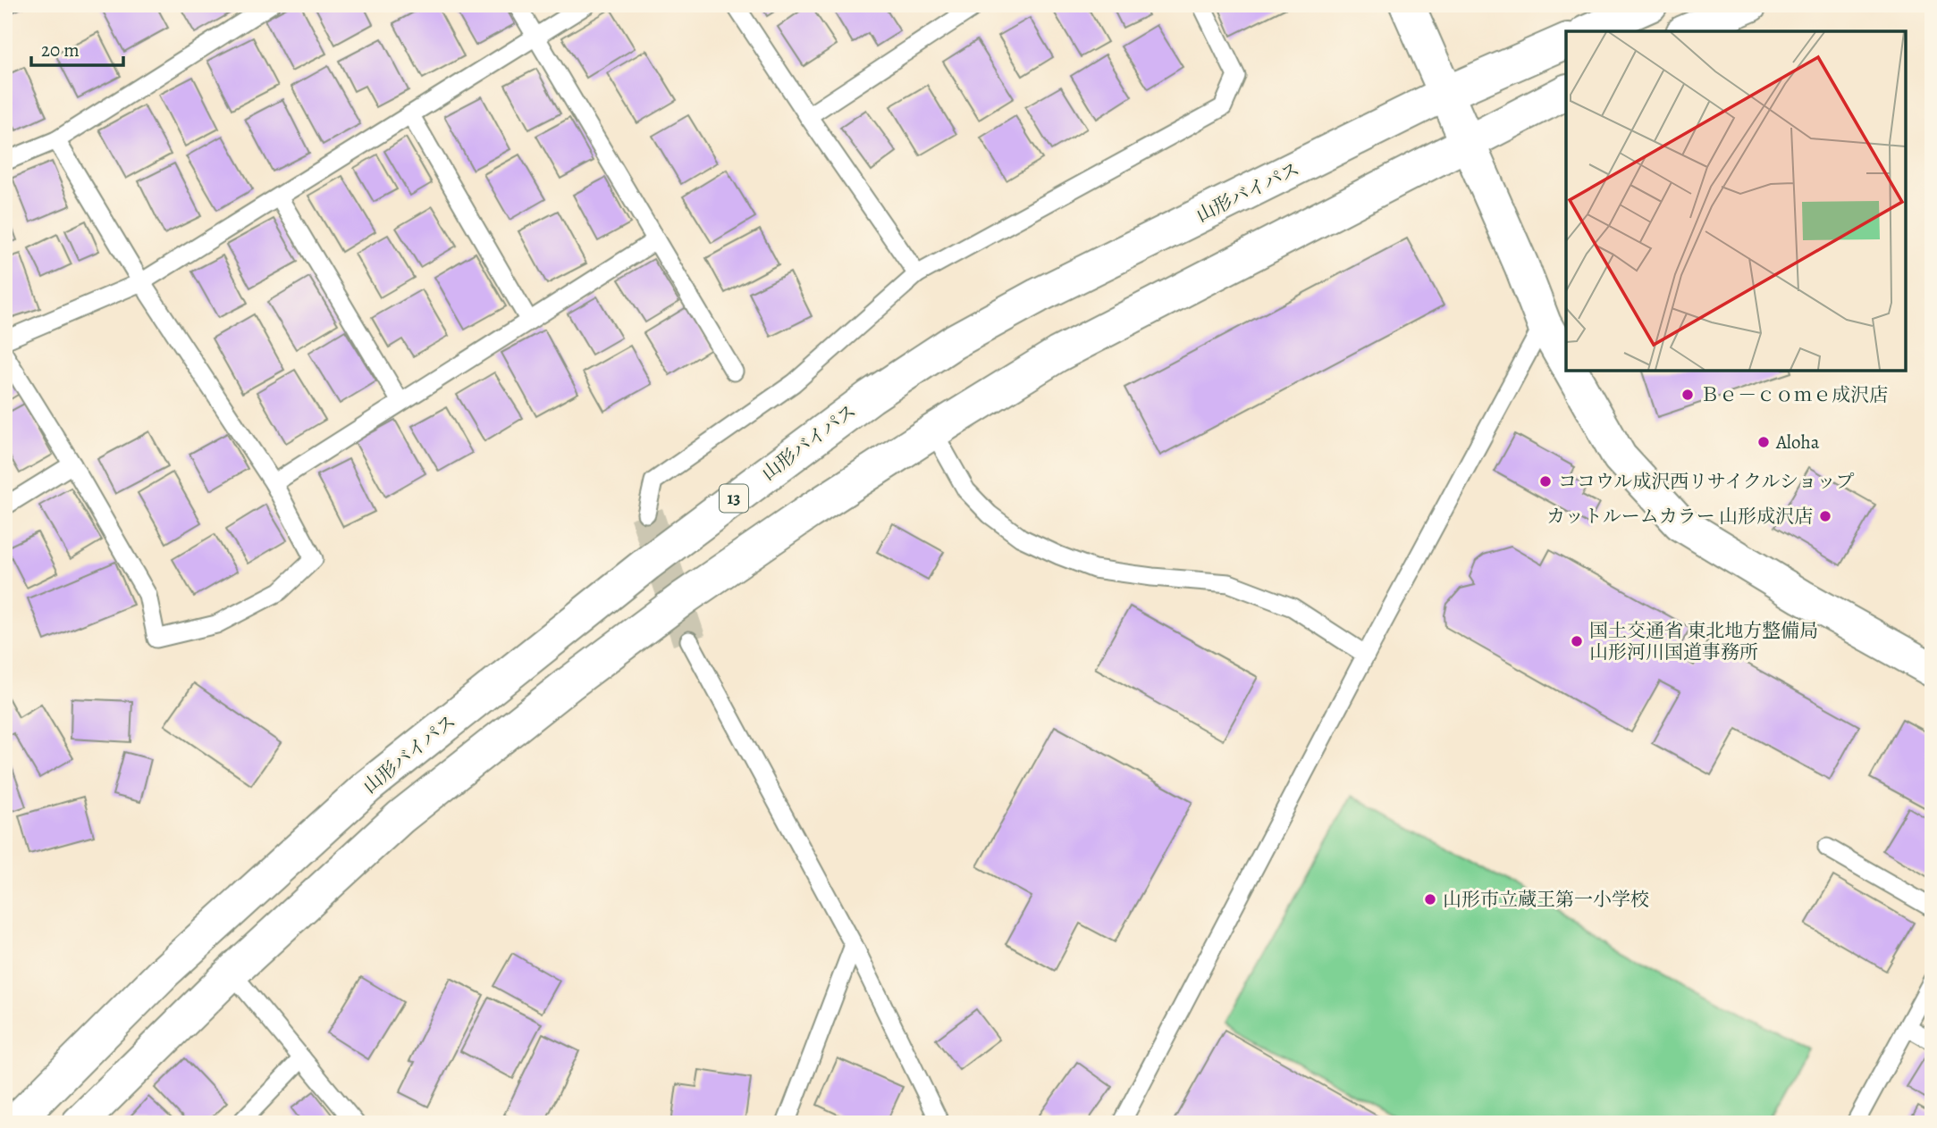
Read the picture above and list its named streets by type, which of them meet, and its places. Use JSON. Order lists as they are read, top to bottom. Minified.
{"streets":{"main road":["山形バイパス","13"]},"places":["Ｂｅ－ｃｏｍｅ成沢店","Aloha","ココウル成沢西リサイクルショップ","カットルームカラー 山形成沢店","国土交通省 東北地方整備局 山形河川国道事務所","山形市立蔵王第一小学校"],"scale_bar":"20 m"}
